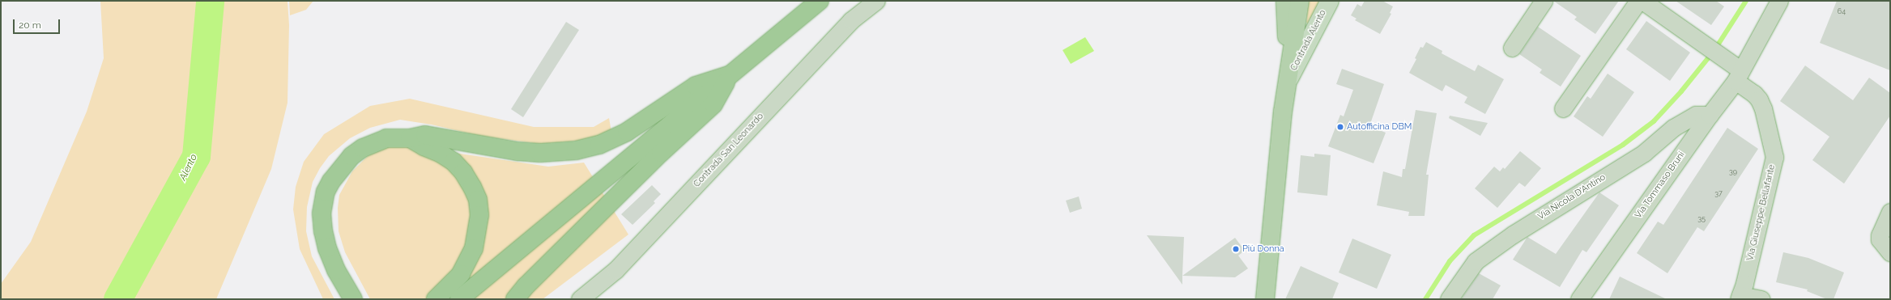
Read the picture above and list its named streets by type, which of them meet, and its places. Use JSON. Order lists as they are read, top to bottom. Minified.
{"streets":{"main road":["Contrada Alento"],"street":["Contrada San Leonardo","Via Tommaso Bruni","Via Nicola D'Antino","Via Giuseppe Bellafante"]},"crossings":[["Via Tommaso Bruni","Via Nicola D'Antino"],["Via Tommaso Bruni","Via Giuseppe Bellafante"]],"water":["Alento"],"places":["Autofficina DBM","Più Donna"],"house_numbers":["64","39","37","35"],"scale_bar":"20 m"}
